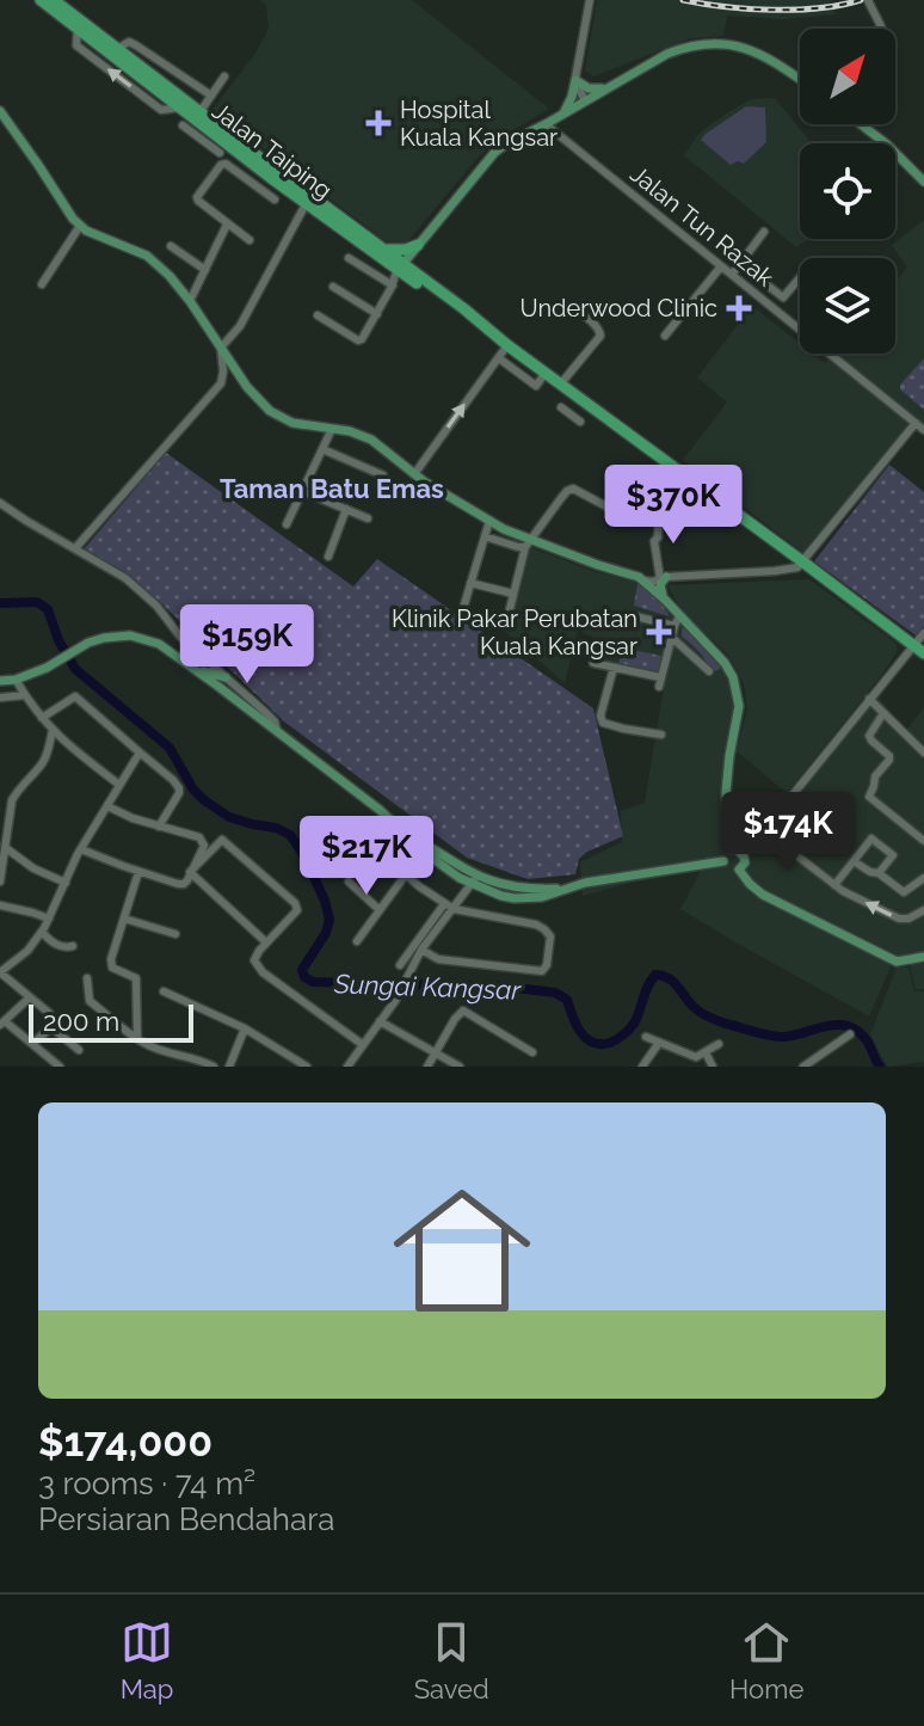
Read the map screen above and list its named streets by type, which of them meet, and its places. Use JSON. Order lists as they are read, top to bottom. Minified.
{"streets":{"highway":["Jalan Taiping"],"street":["Jalan Tun Razak"]},"districts":["Taman Batu Emas"],"water":["Sungai Kangsar"],"places":{"health":["Hospital Kuala Kangsar","Underwood Clinic","Klinik Pakar Perubatan Kuala Kangsar"]},"scale_bar":"200 m","north":"top right","page":{"price":["$370K","$159K","$174K","$217K"],"scale":"200 m","list":[{"name":"$174,000","note":"3 rooms · 74 m² · Persiaran Bendahara"}],"tabs":["Map","Saved","Home"]}}
